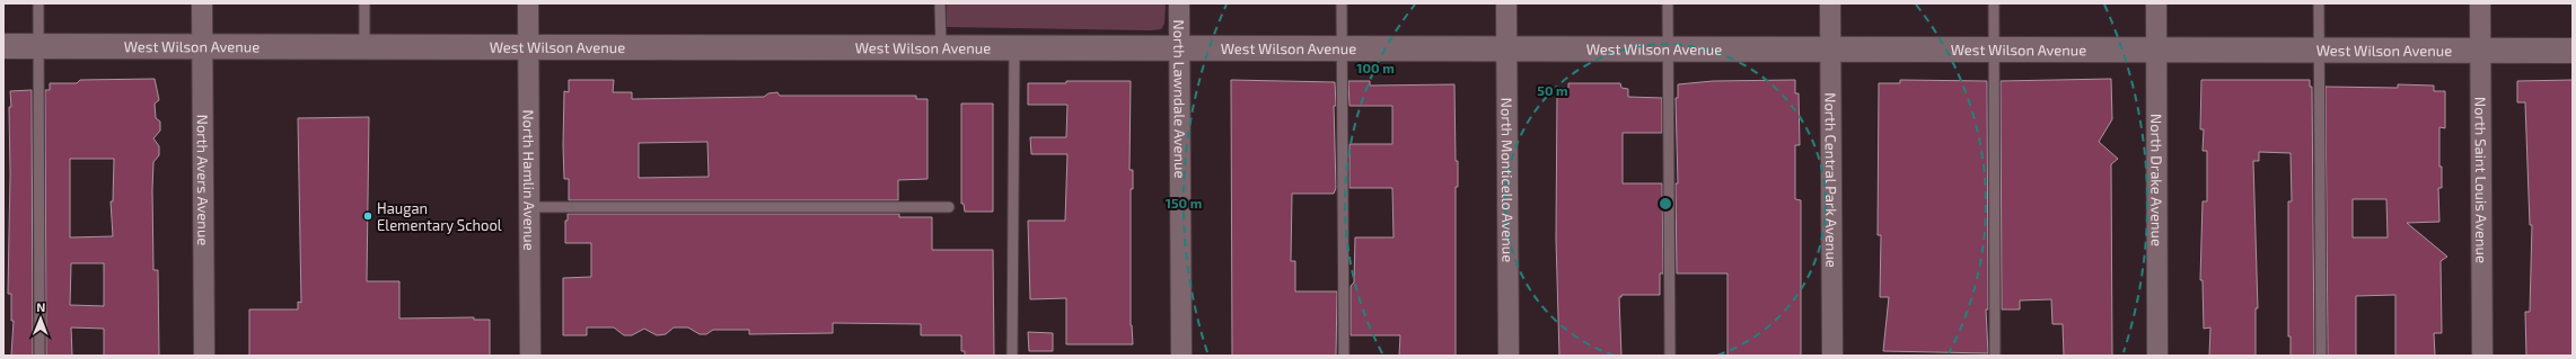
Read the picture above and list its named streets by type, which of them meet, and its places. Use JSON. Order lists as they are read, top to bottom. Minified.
{"streets":{"street":["West Wilson Avenue","North Lawndale Avenue","North Avers Avenue","North Hamlin Avenue","North Monticello Avenue","North Central Park Avenue","North Saint Louis Avenue","North Drake Avenue"]},"crossings":[["West Wilson Avenue","North Lawndale Avenue"],["West Wilson Avenue","North Avers Avenue"],["West Wilson Avenue","North Hamlin Avenue"],["West Wilson Avenue","North Monticello Avenue"],["West Wilson Avenue","North Central Park Avenue"],["West Wilson Avenue","North Saint Louis Avenue"],["West Wilson Avenue","North Drake Avenue"]],"places":["Haugan Elementary School"],"north":"top","rings":["100 m","50 m","150 m"]}
